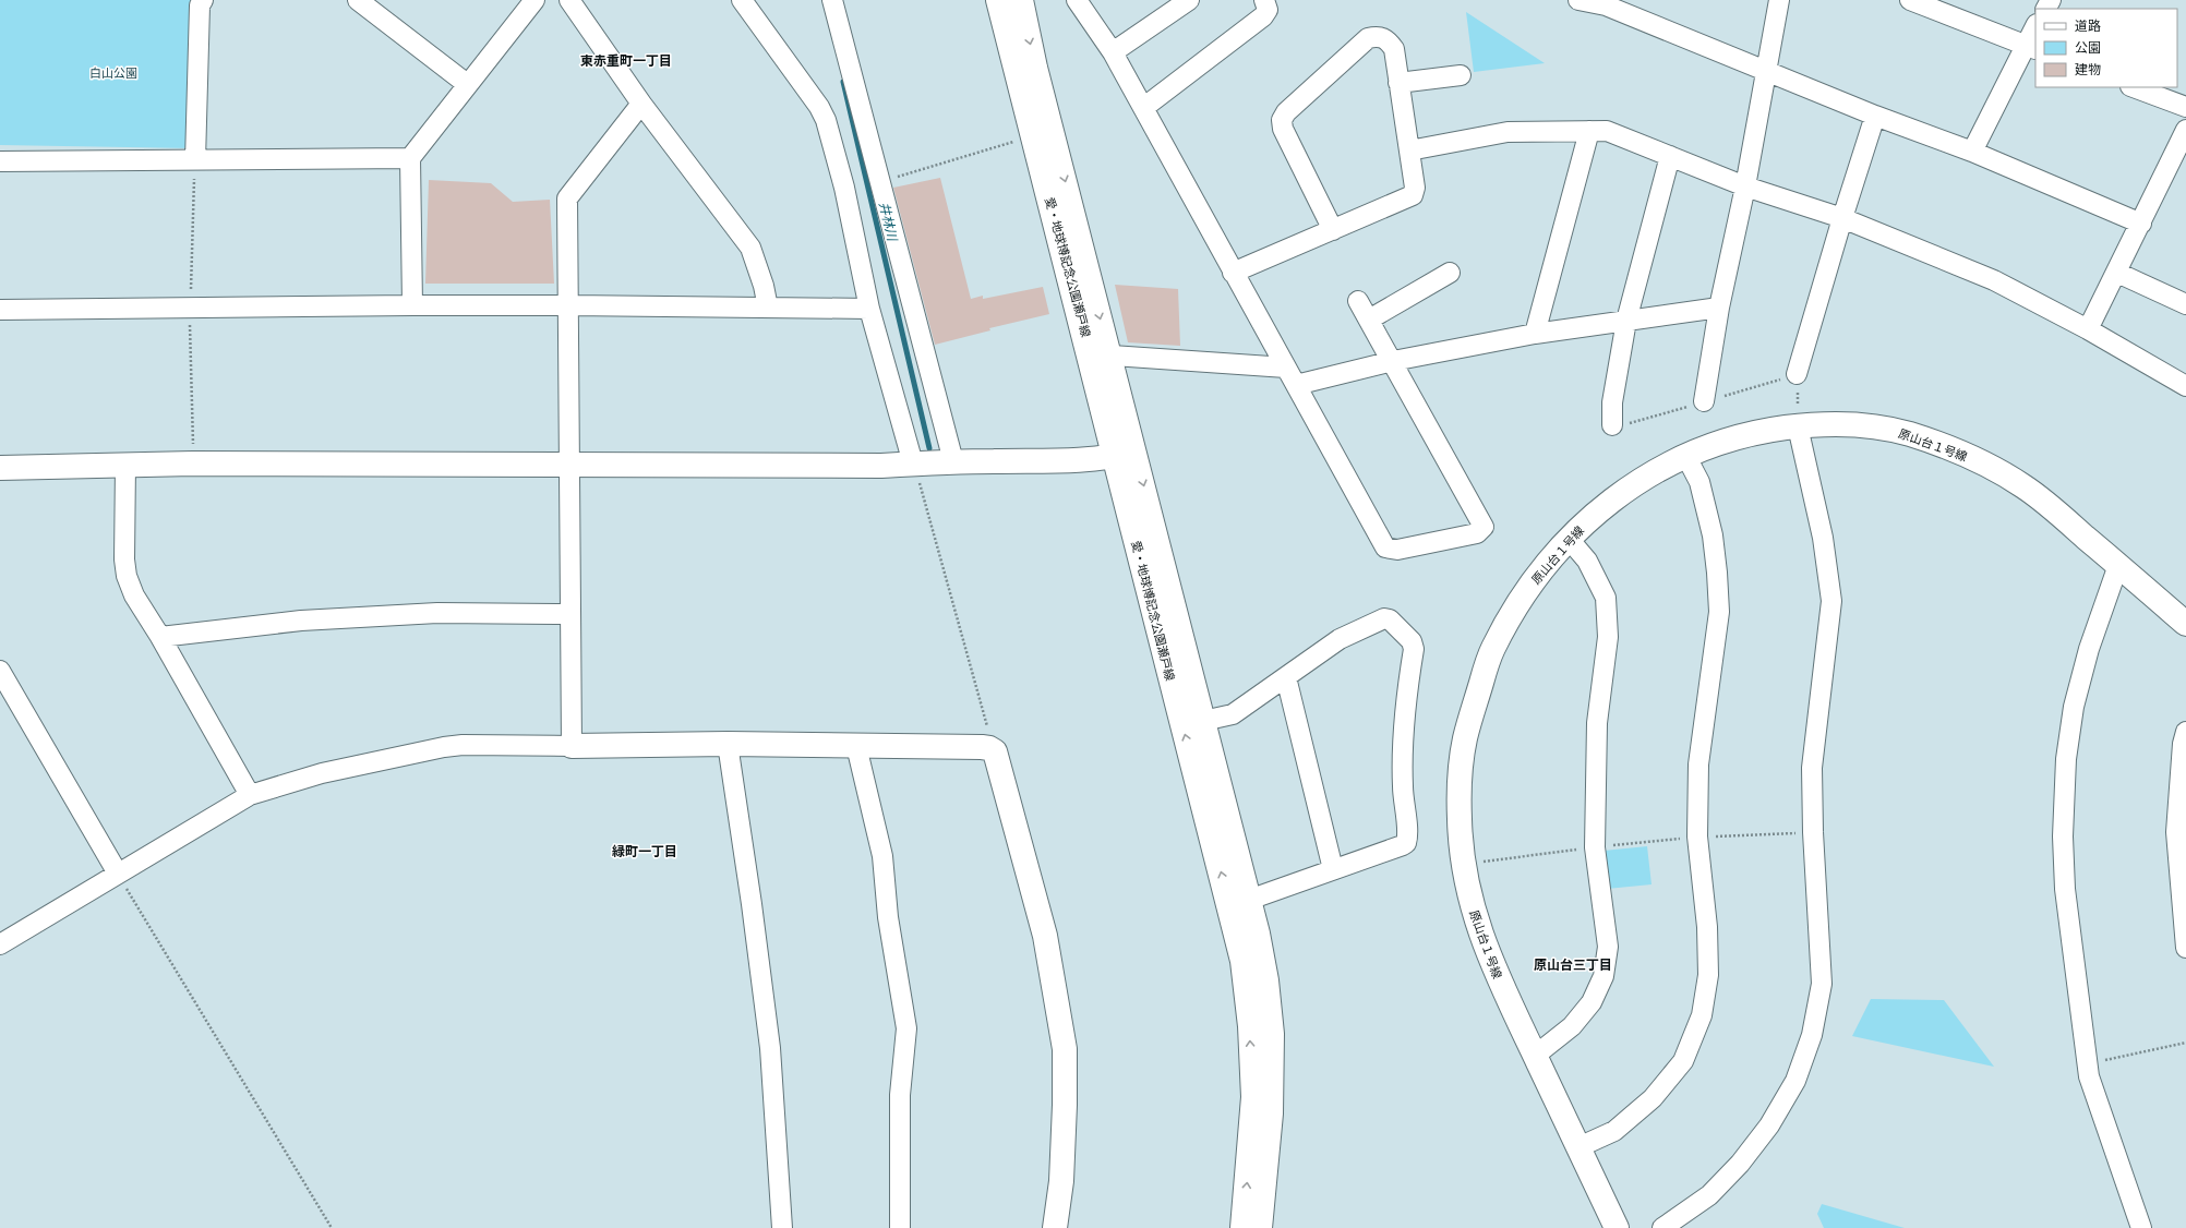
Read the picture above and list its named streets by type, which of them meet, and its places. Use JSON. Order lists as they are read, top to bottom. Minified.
{"streets":{"street":["愛・地球博記念公園瀬戸線","原山台１号線"]},"districts":["東赤重町一丁目","緑町一丁目","原山台三丁目"],"water":["井林川"],"parks":["白山公園"],"legend":["道路","公園","建物"]}
